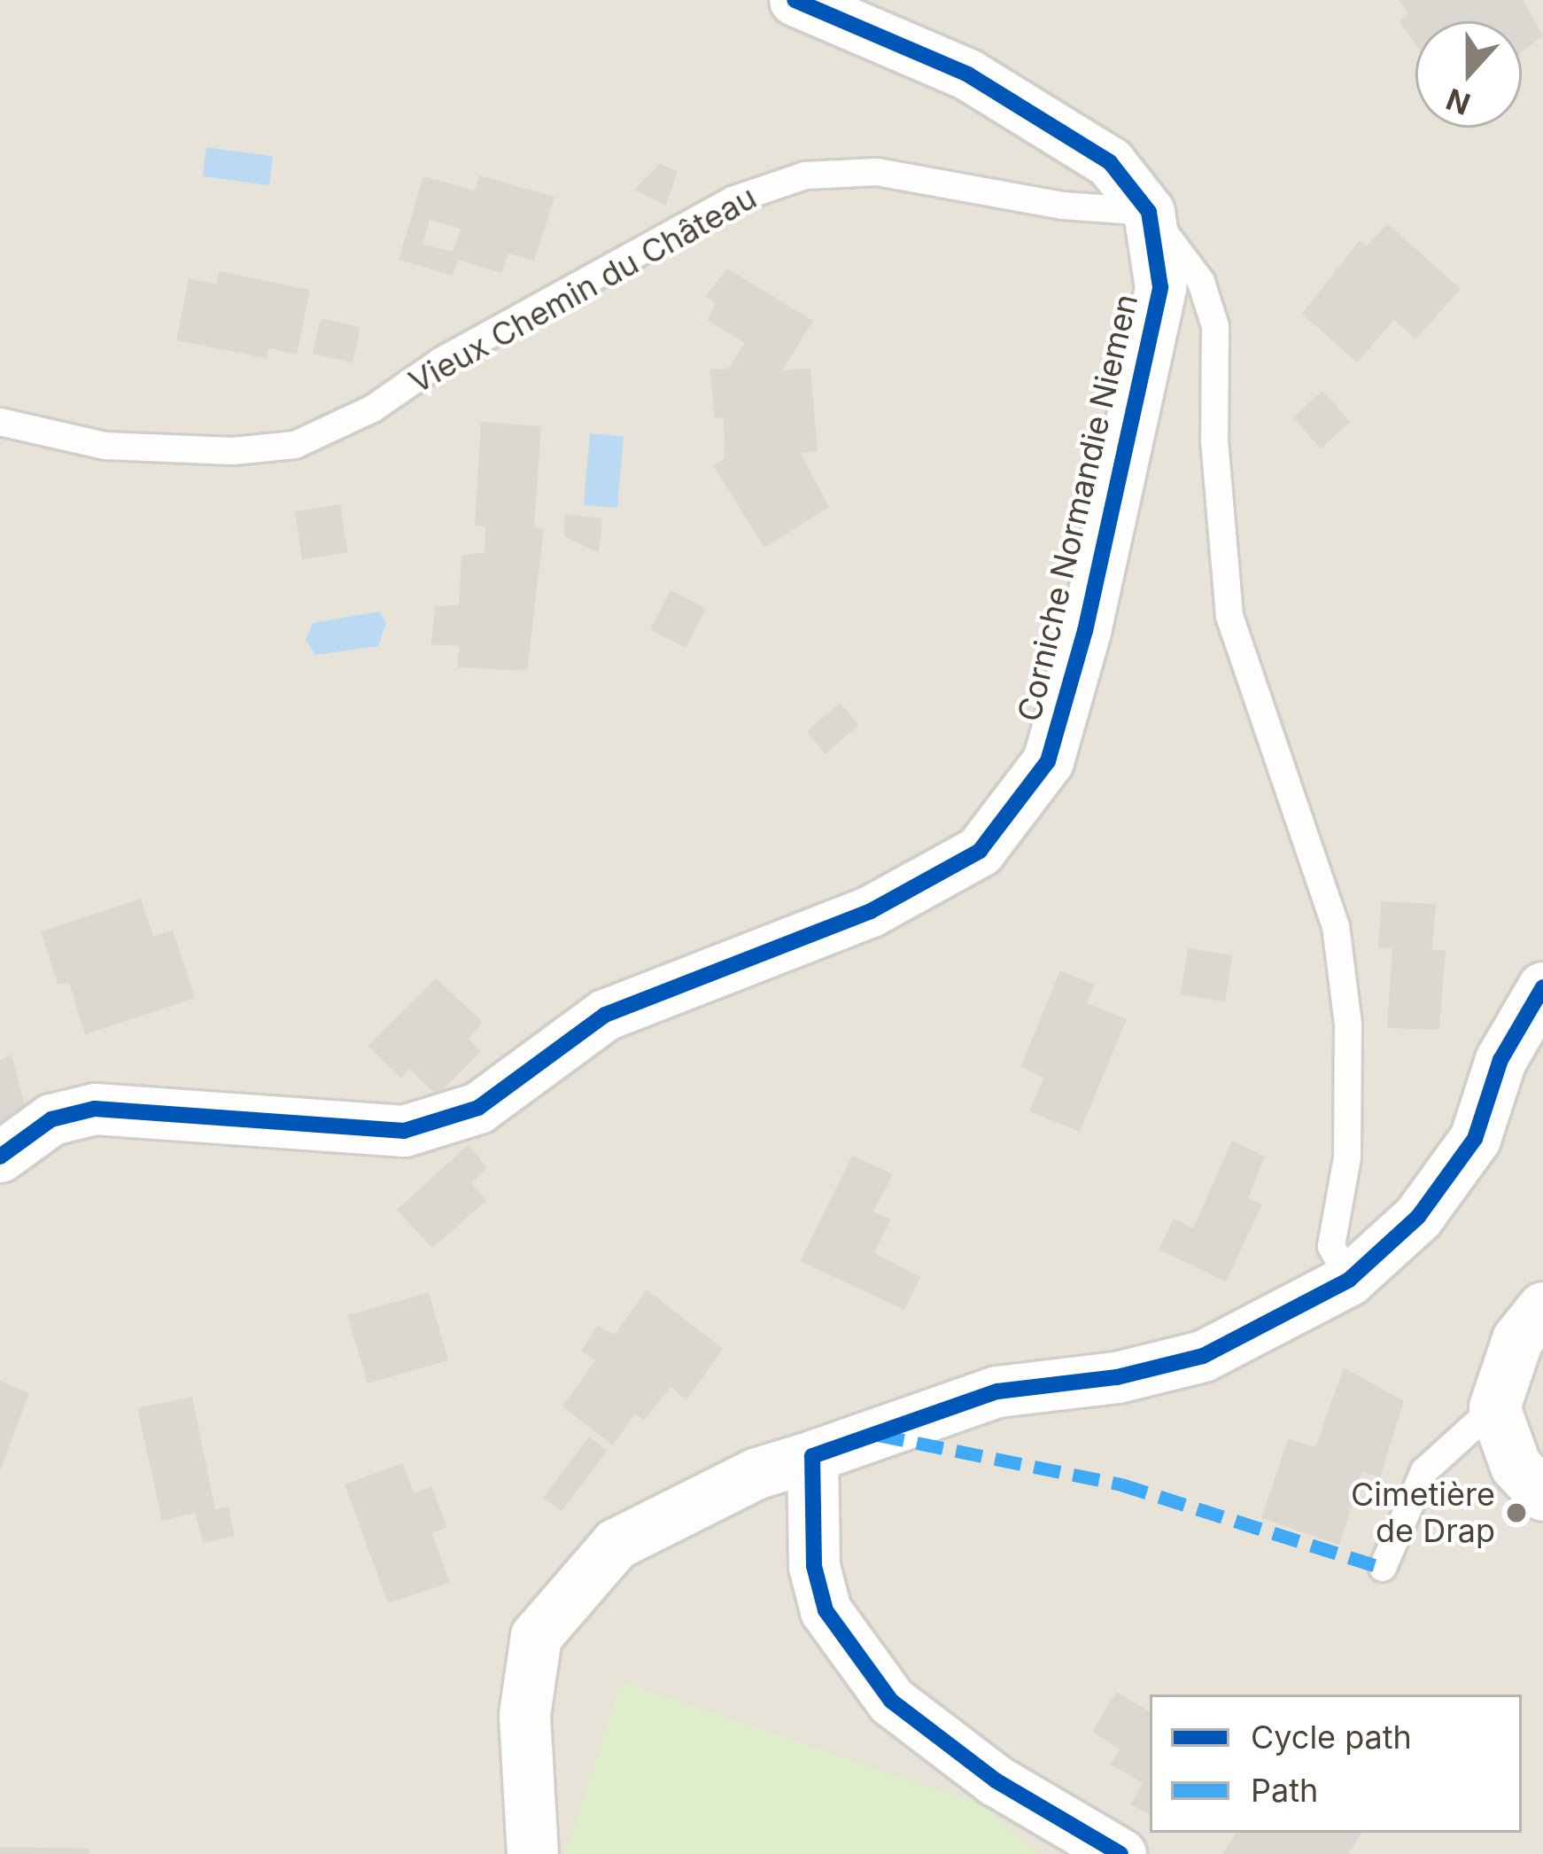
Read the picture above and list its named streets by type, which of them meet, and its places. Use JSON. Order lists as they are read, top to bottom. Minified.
{"streets":{"street":["Corniche Normandie Niemen"],"lane":["Vieux Chemin du Château"]},"crossings":[["Vieux Chemin du Château","Corniche Normandie Niemen"]],"places":["Cimetière de Drap"],"legend":["Cycle path","Path"],"north":"bottom"}
